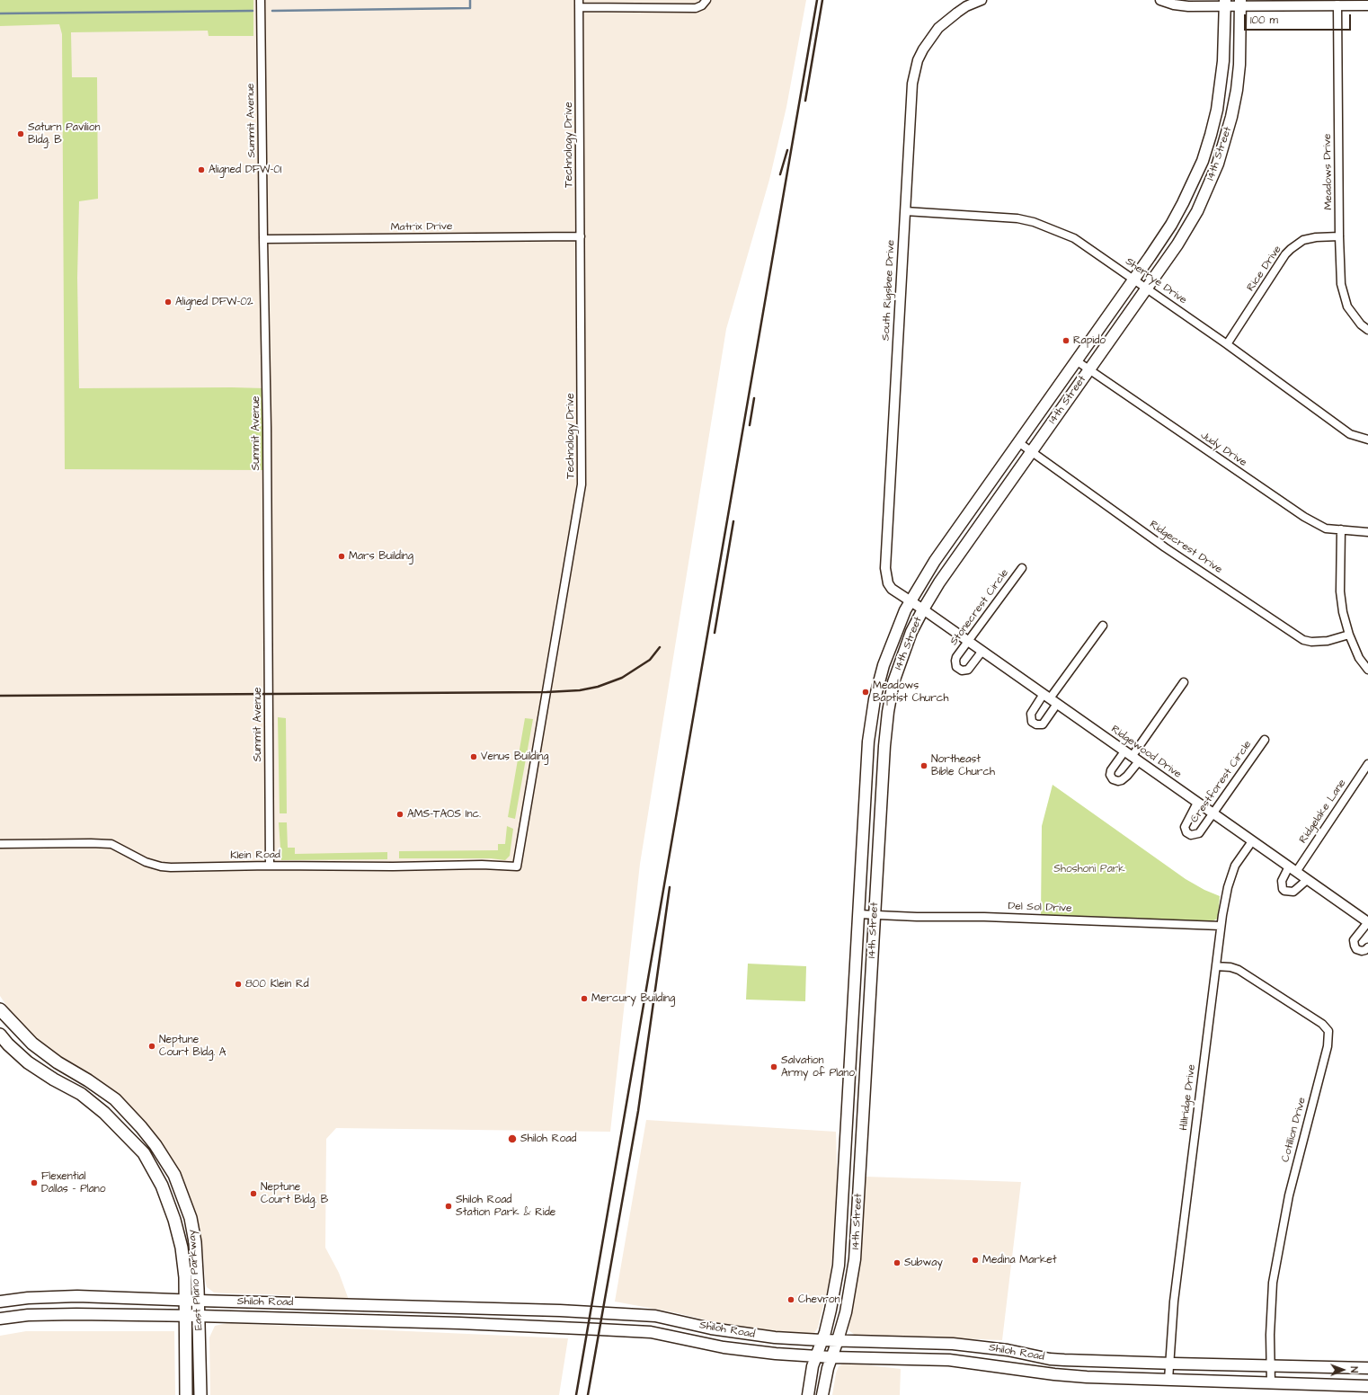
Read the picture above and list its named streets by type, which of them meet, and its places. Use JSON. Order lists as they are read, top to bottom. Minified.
{"streets":{"main road":["14th Street","East Plano Parkway","Shiloh Road"],"street":["Summit Avenue","Technology Drive","Meadows Drive","Matrix Drive","Rice Drive","Sherrye Drive","South Rigsbee Drive","Judy Drive","Ridgecrest Drive","Stonecrest Circle","Ridgewood Drive","Crestforest Circle","Ridgelake Lane","Klein Road","Del Sol Drive","Hillridge Drive","Cotillion Drive"]},"crossings":[["Summit Avenue","Matrix Drive"],["Summit Avenue","Klein Road"],["Technology Drive","Matrix Drive"],["Technology Drive","Klein Road"],["14th Street","Sherrye Drive"],["14th Street","South Rigsbee Drive"],["14th Street","Judy Drive"],["14th Street","Ridgecrest Drive"],["14th Street","Ridgewood Drive"],["14th Street","Del Sol Drive"],["14th Street","Shiloh Road"],["Meadows Drive","Rice Drive"],["Rice Drive","Sherrye Drive"],["Sherrye Drive","South Rigsbee Drive"],["South Rigsbee Drive","Ridgewood Drive"],["Stonecrest Circle","Ridgewood Drive"],["Ridgewood Drive","Crestforest Circle"],["Ridgewood Drive","Ridgelake Lane"],["Ridgewood Drive","Hillridge Drive"],["Del Sol Drive","Hillridge Drive"],["Hillridge Drive","Cotillion Drive"],["Hillridge Drive","Shiloh Road"],["Cotillion Drive","Shiloh Road"],["East Plano Parkway","Shiloh Road"]],"parks":["Shoshoni Park"],"places":["Saturn Pavilion Bldg. B","Aligned DFW-01","Aligned DFW-02","Rapido","Mars Building","Meadows Baptist Church","Venus Building","Northeast Bible Church","AMS-TAOS Inc.","800 Klein Rd","Mercury Building","Neptune Court Bldg. A","Salvation Army of Plano","Shiloh Road","Flexential Dallas - Plano","Neptune Court Bldg. B","Shiloh Road Station Park & Ride","Medina Market","Subway","Chevron"],"scale_bar":"100 m","north":"right"}
